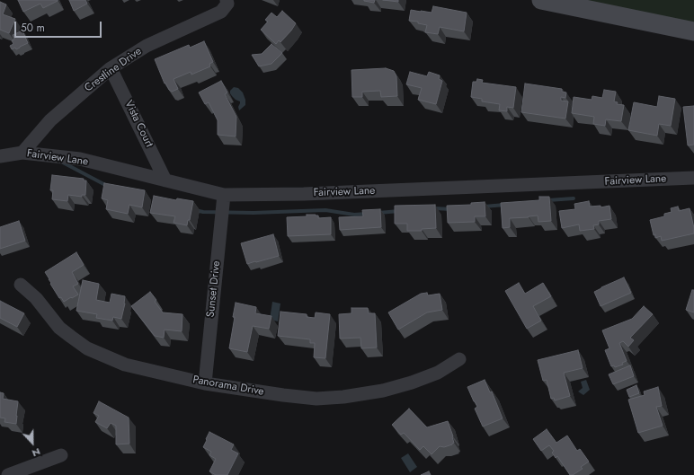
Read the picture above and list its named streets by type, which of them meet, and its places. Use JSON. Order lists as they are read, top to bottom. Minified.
{"streets":{"street":["Crestline Drive","Vista Court","Fairview Lane","Sunset Drive","Panorama Drive"]},"crossings":[["Crestline Drive","Vista Court"],["Crestline Drive","Fairview Lane"],["Vista Court","Fairview Lane"],["Fairview Lane","Sunset Drive"],["Sunset Drive","Panorama Drive"]],"scale_bar":"50 m","north":"bottom"}
